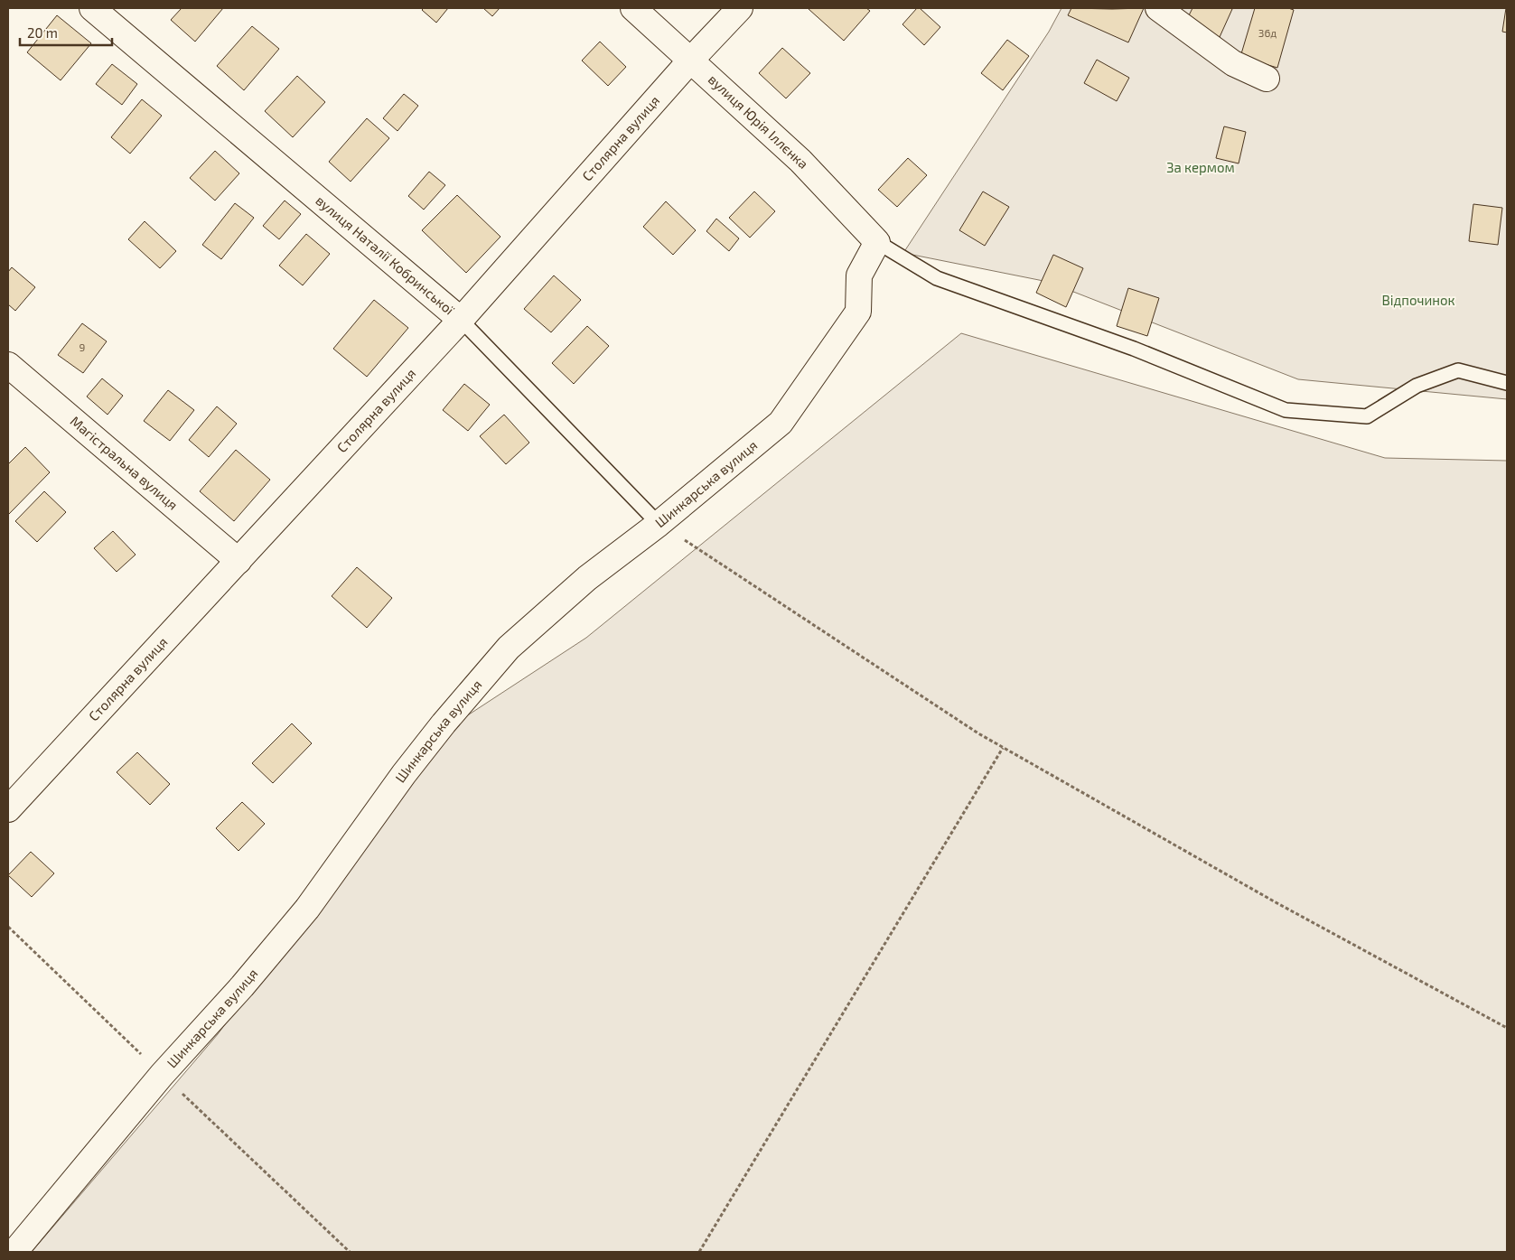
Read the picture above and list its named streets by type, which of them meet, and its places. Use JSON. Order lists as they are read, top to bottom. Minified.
{"streets":{"street":["вулиця Юрія Іллєнка","Столярна вулиця","вулиця Наталії Кобринської","Магістральна вулиця","Шинкарська вулиця"]},"crossings":[["вулиця Юрія Іллєнка","Столярна вулиця"],["вулиця Юрія Іллєнка","Шинкарська вулиця"],["Столярна вулиця","вулиця Наталії Кобринської"],["Столярна вулиця","Магістральна вулиця"],["вулиця Наталії Кобринської","Шинкарська вулиця"]],"parks":["За кермом","Відпочинок"],"house_numbers":["36д","9"],"scale_bar":"20 m"}
